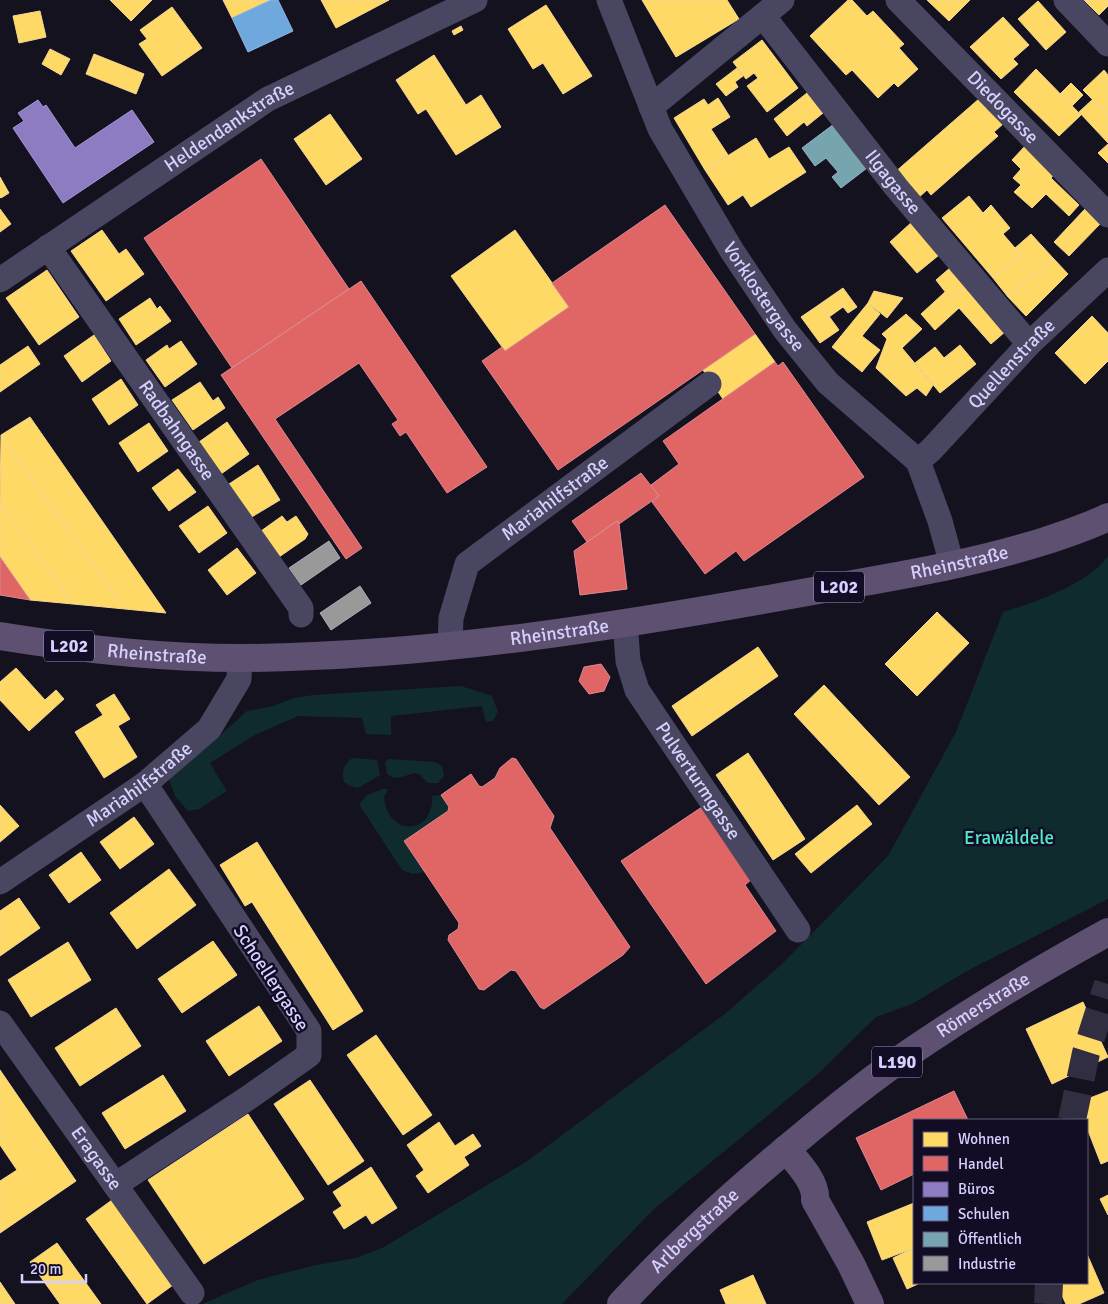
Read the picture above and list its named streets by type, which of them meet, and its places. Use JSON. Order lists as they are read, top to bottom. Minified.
{"streets":{"main road":["Rheinstraße","L202","Römerstraße","L190","Arlbergstraße"],"street":["Diedogasse","Heldendankstraße","Ilgagasse","Vorklostergasse","Quellenstraße","Radbahngasse","Mariahilfstraße","Pulverturmgasse","Schoellergasse","Eragasse"]},"crossings":[["Heldendankstraße","Radbahngasse"],["Ilgagasse","Quellenstraße"],["Vorklostergasse","Quellenstraße"],["Vorklostergasse","Rheinstraße"],["Mariahilfstraße","Rheinstraße"],["Mariahilfstraße","Schoellergasse"],["Rheinstraße","Pulverturmgasse"],["Schoellergasse","Eragasse"],["Römerstraße","Arlbergstraße"]],"parks":["Erawäldele"],"legend":["Wohnen","Handel","Büros","Schulen","Öffentlich","Industrie"],"scale_bar":"20 m"}
